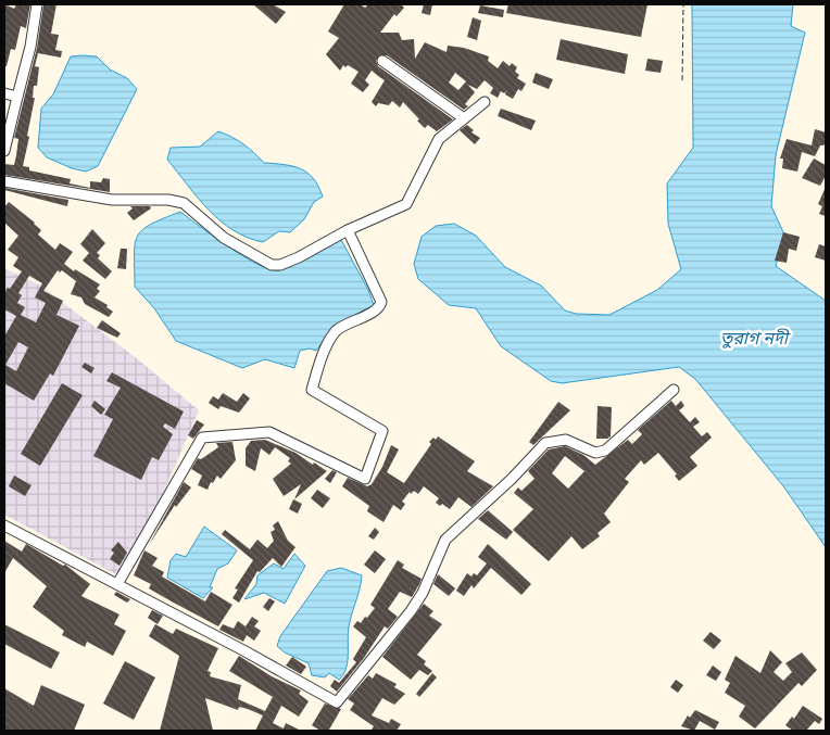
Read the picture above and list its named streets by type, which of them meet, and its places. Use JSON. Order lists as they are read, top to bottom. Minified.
{"water":["তুরাগ নদী"]}
